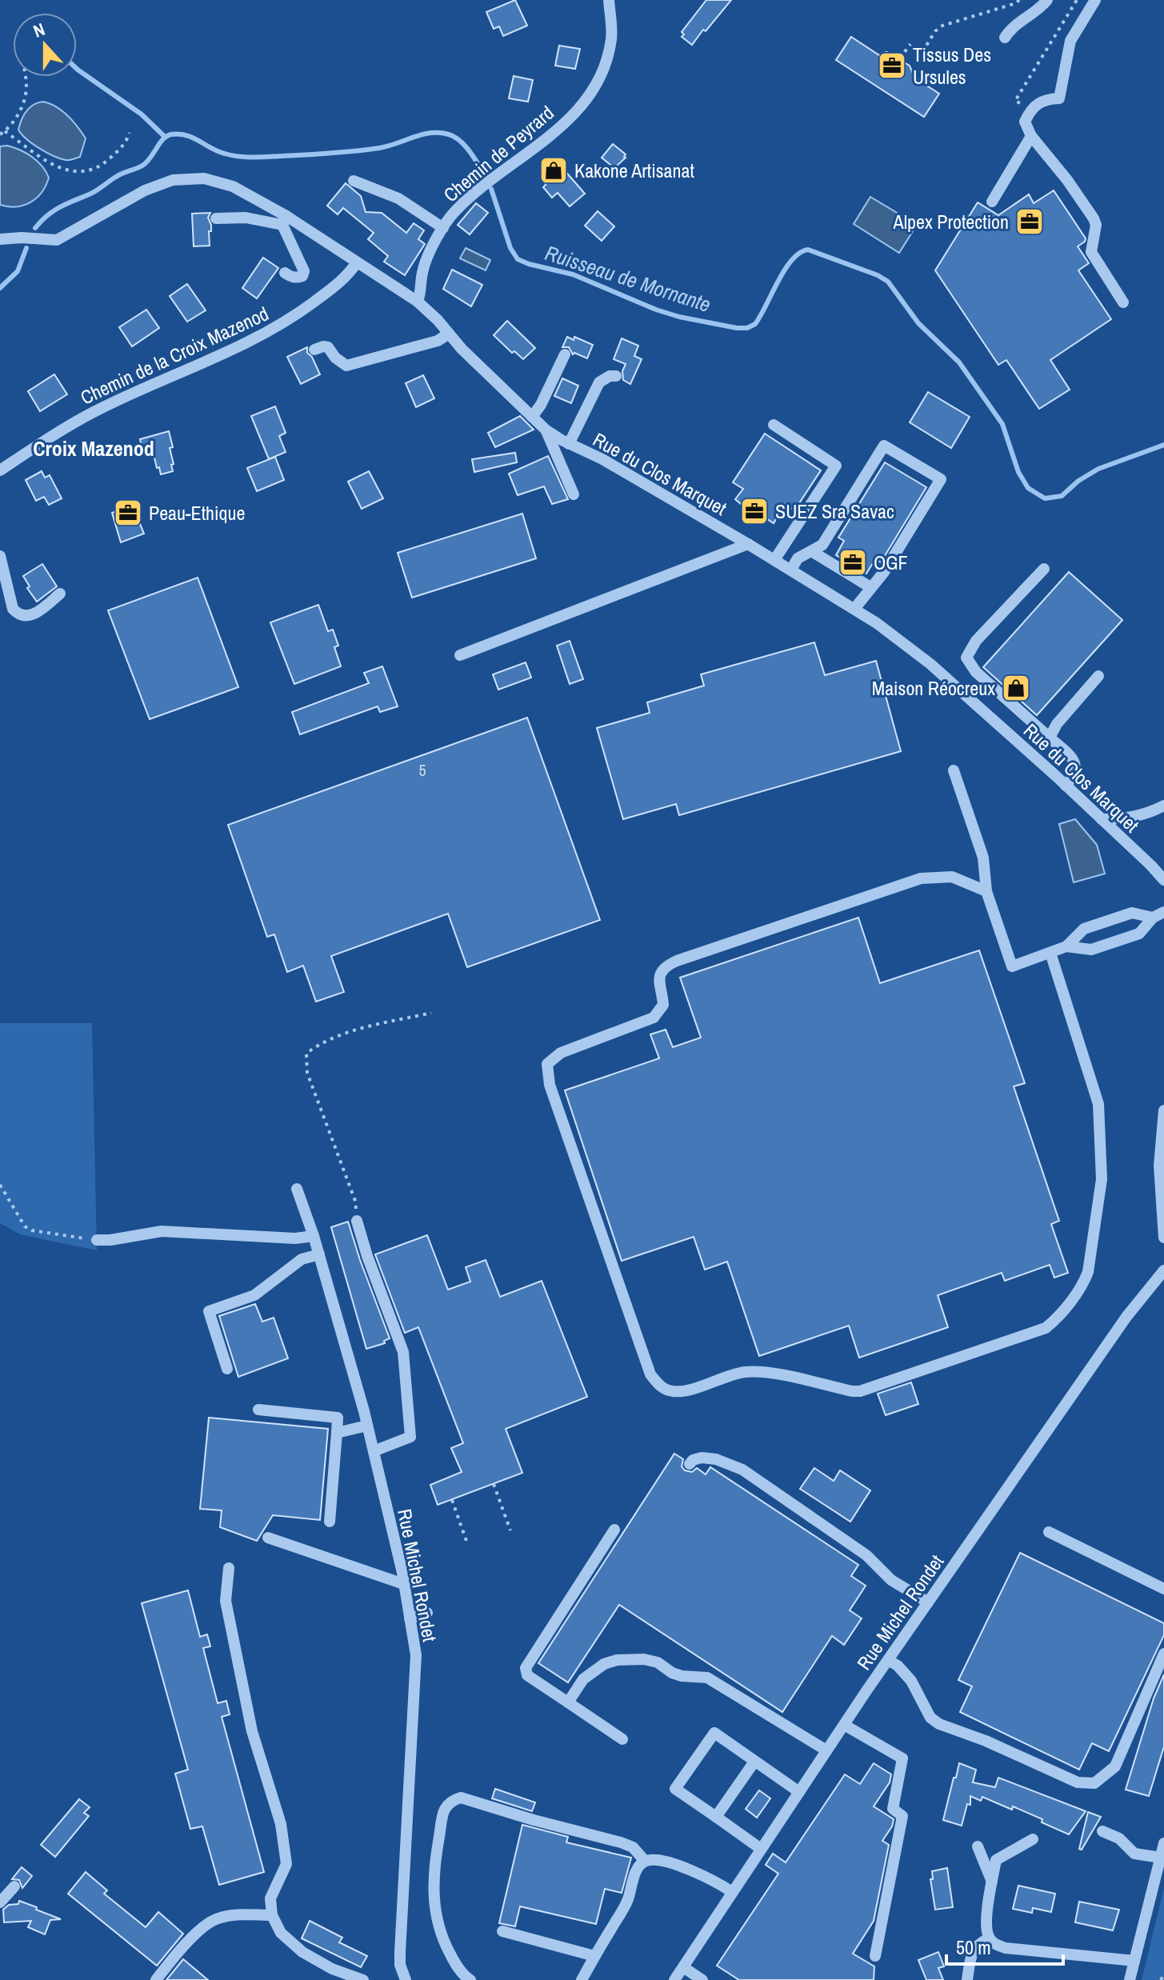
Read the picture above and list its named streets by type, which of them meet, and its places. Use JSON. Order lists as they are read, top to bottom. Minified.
{"streets":{"street":["Chemin de Peyrard","Chemin de la Croix Mazenod","Rue du Clos Marquet","Rue Michel Rondet"]},"crossings":[["Chemin de Peyrard","Rue du Clos Marquet"],["Chemin de la Croix Mazenod","Rue du Clos Marquet"]],"districts":["Croix Mazenod"],"water":["Ruisseau de Mornante"],"places":{"office":["Tissus Des Ursules","Alpex Protection","SUEZ Sra Savac","Peau-Ethique","OGF"],"shop":["Kakone Artisanat","Maison Réocreux"]},"house_numbers":["5"],"scale_bar":"50 m","north":"top"}
